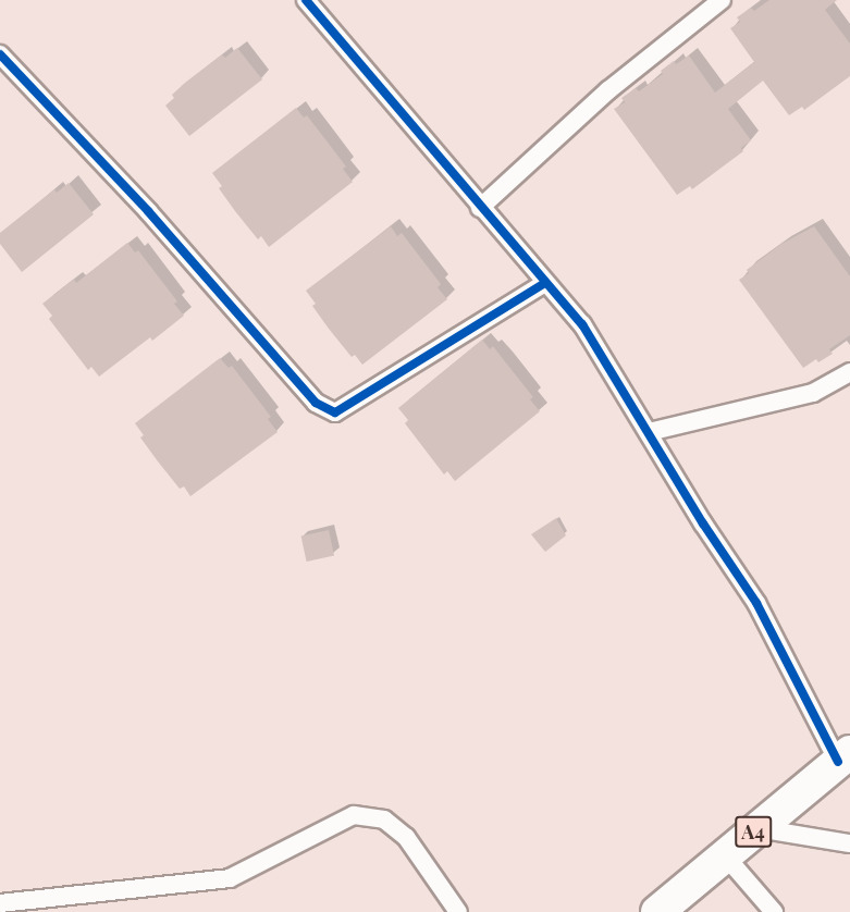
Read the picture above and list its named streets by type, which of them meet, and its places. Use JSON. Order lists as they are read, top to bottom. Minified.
{"streets":{"highway":["A4"]}}
